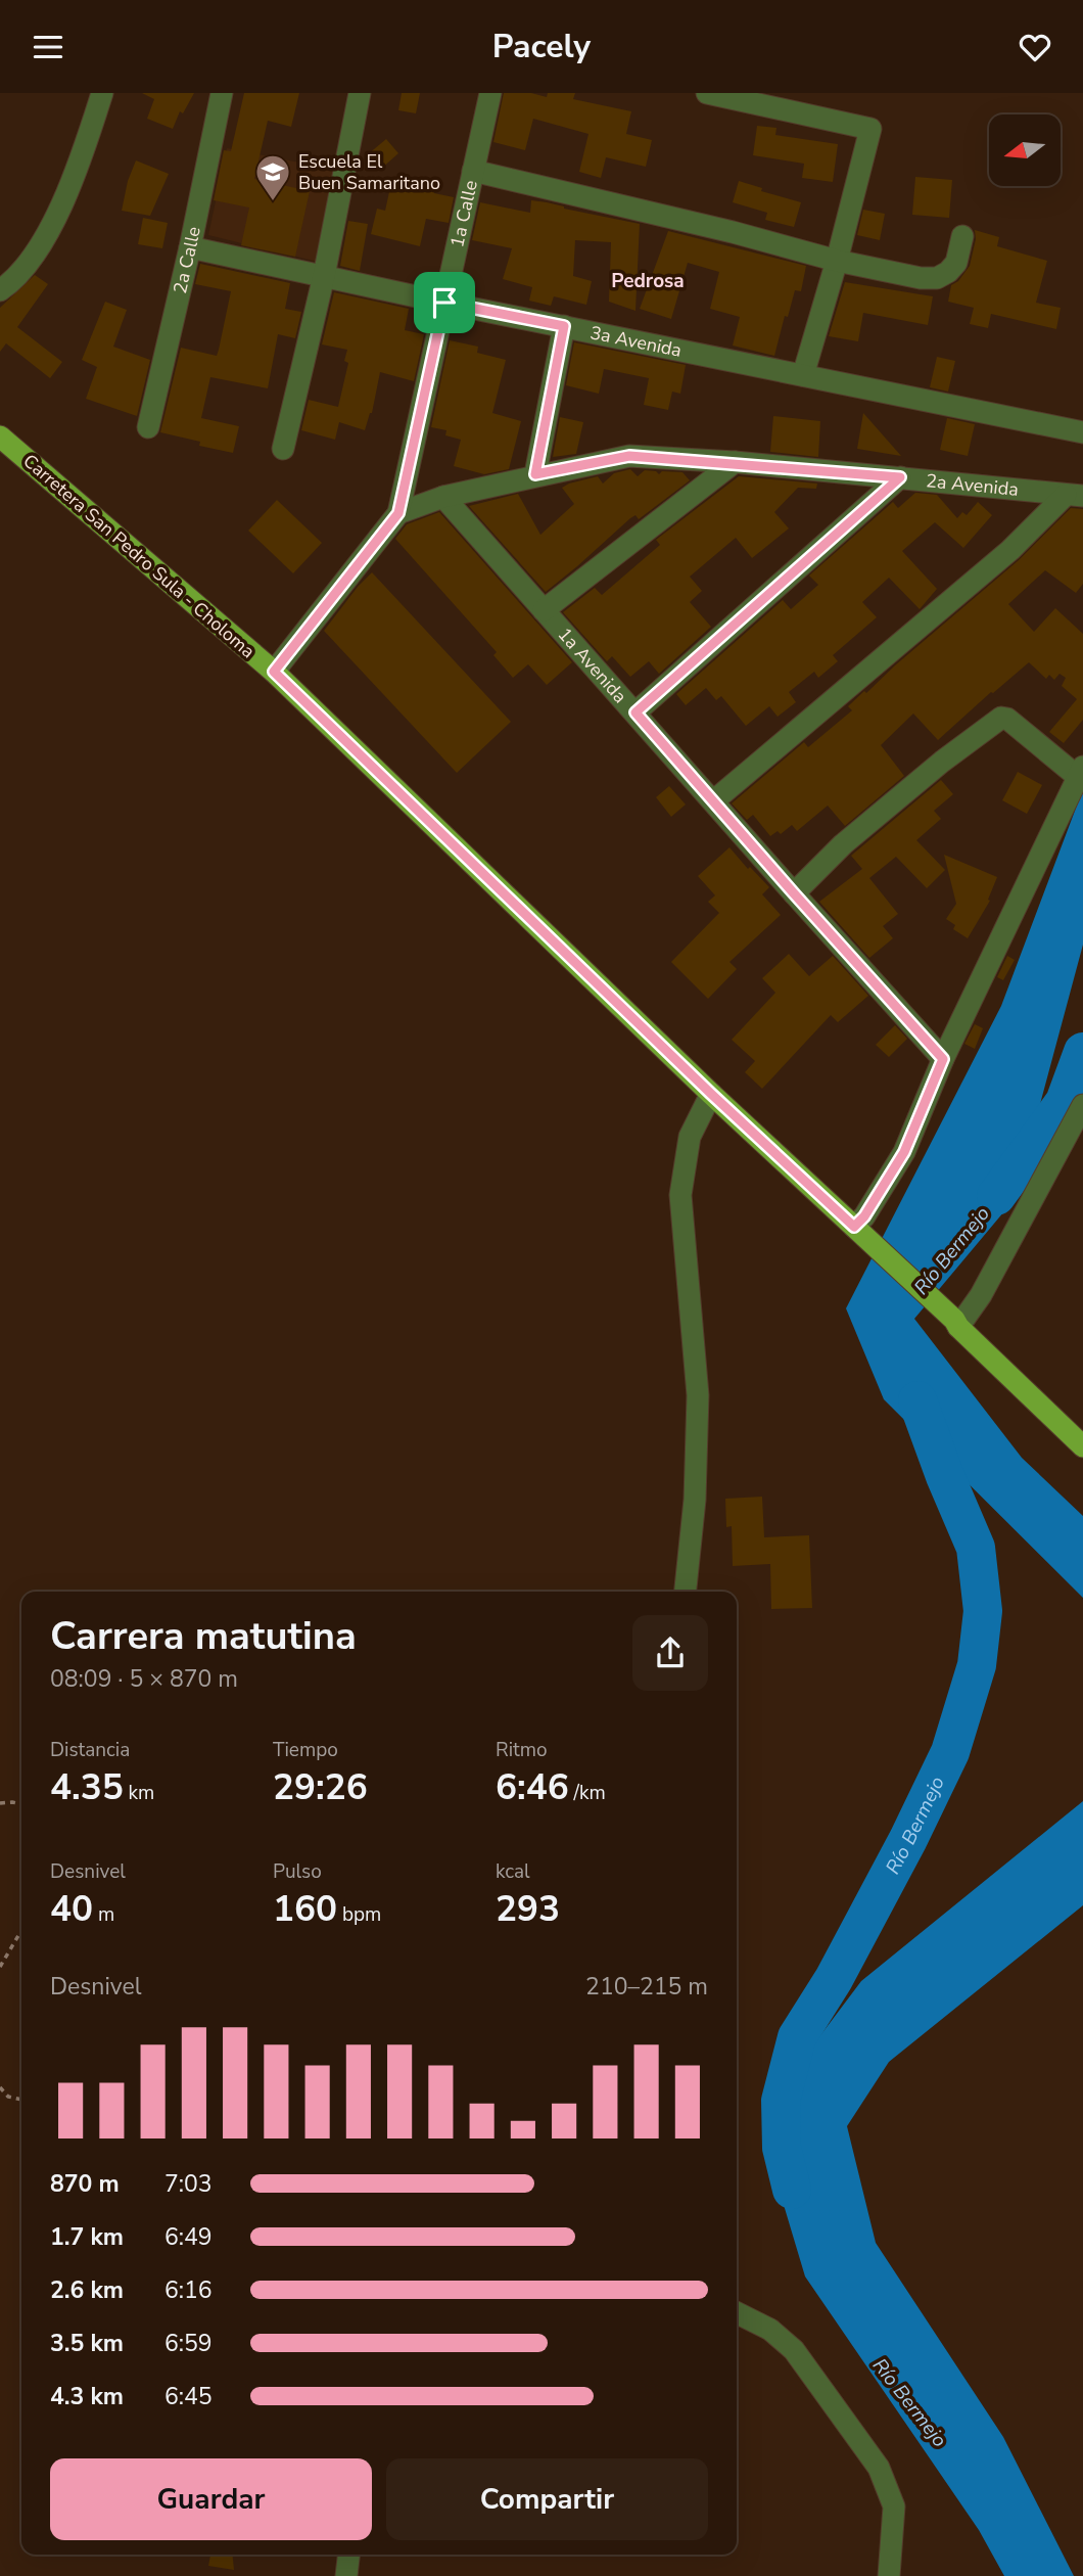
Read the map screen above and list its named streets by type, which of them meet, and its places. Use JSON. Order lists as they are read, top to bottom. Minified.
{"streets":{"main road":["Carretera San Pedro Sula - Choloma"],"street":["1a Calle","2a Calle","3a Avenida","2a Avenida","1a Avenida"]},"crossings":[["1a Calle","3a Avenida"],["1a Calle","2a Avenida"],["1a Calle","Carretera San Pedro Sula - Choloma"],["2a Calle","3a Avenida"],["2a Avenida","1a Avenida"]],"districts":["Pedrosa"],"water":["Río Bermejo"],"places":{"school or university":["Escuela El Buen Samaritano"]},"north":"left","page":{"header":"Pacely","heading":["Carrera matutina","08:09 · 5 × 870 m"],"stats":[["Distancia","4.35 km"],["Tiempo","29:26"],["Ritmo","6:46 /km"],["Desnivel","40 m"],["Pulso","160 bpm"],["kcal","293"]],"chart":["Desnivel","210–215 m"],"list":[{"name":"870 m","note":"7:03"},{"name":"1.7 km","note":"6:49"},{"name":"2.6 km","note":"6:16"},{"name":"3.5 km","note":"6:59"},{"name":"4.3 km","note":"6:45"}],"buttons":["Guardar","Compartir"]}}
